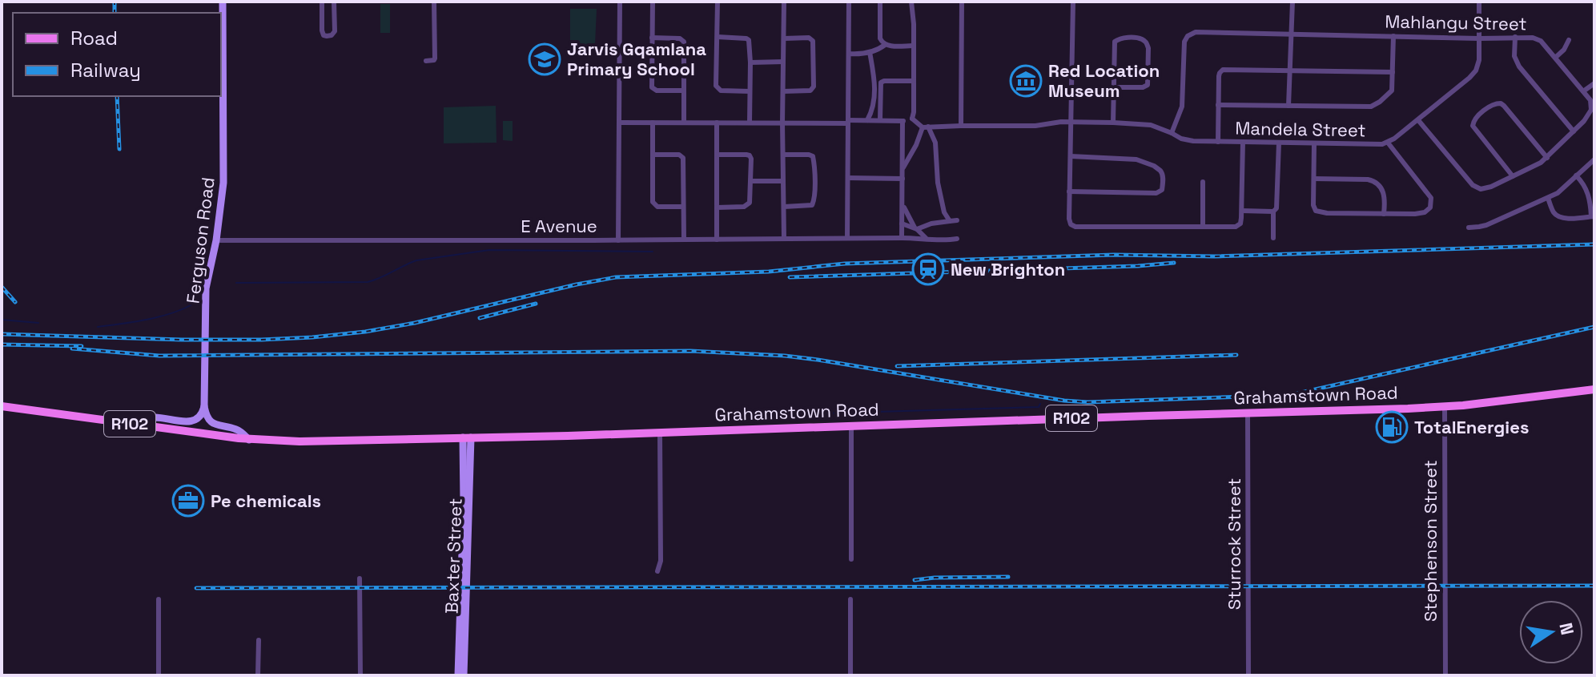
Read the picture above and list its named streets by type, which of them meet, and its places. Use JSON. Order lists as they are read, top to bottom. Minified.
{"streets":{"main road":["Ferguson Road","Grahamstown Road","R102","Baxter Street"],"street":["Mahlangu Street","Mandela Street","E Avenue","Stephenson Street","Sturrock Street"]},"crossings":[["Mahlangu Street","Mandela Street"],["E Avenue","Ferguson Road"],["Grahamstown Road","Stephenson Street"],["Grahamstown Road","Sturrock Street"],["Grahamstown Road","Baxter Street"]],"places":{"school or university":["Jarvis Gqamlana Primary School"],"museum":["Red Location Museum"],"station":["New Brighton"],"fuel station":["TotalEnergies"],"office":["Pe chemicals"]},"legend":["Road","Railway"],"north":"right"}
